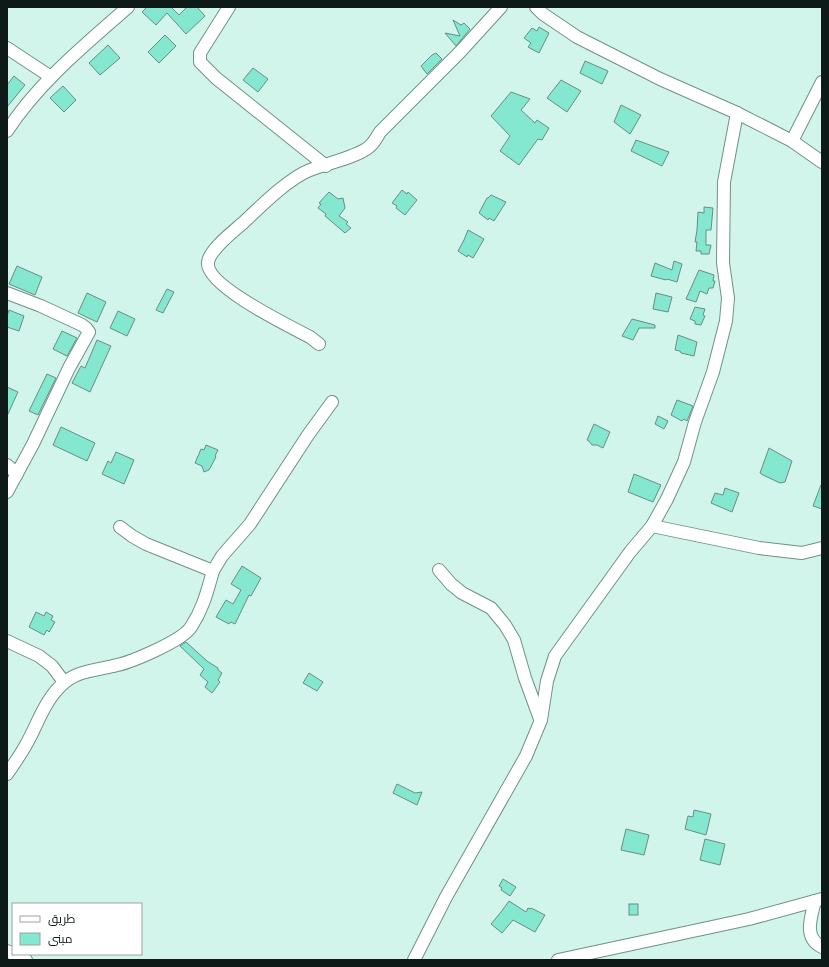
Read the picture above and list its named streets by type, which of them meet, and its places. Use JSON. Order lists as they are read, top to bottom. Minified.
{"legend":["طريق","مبنى"]}
